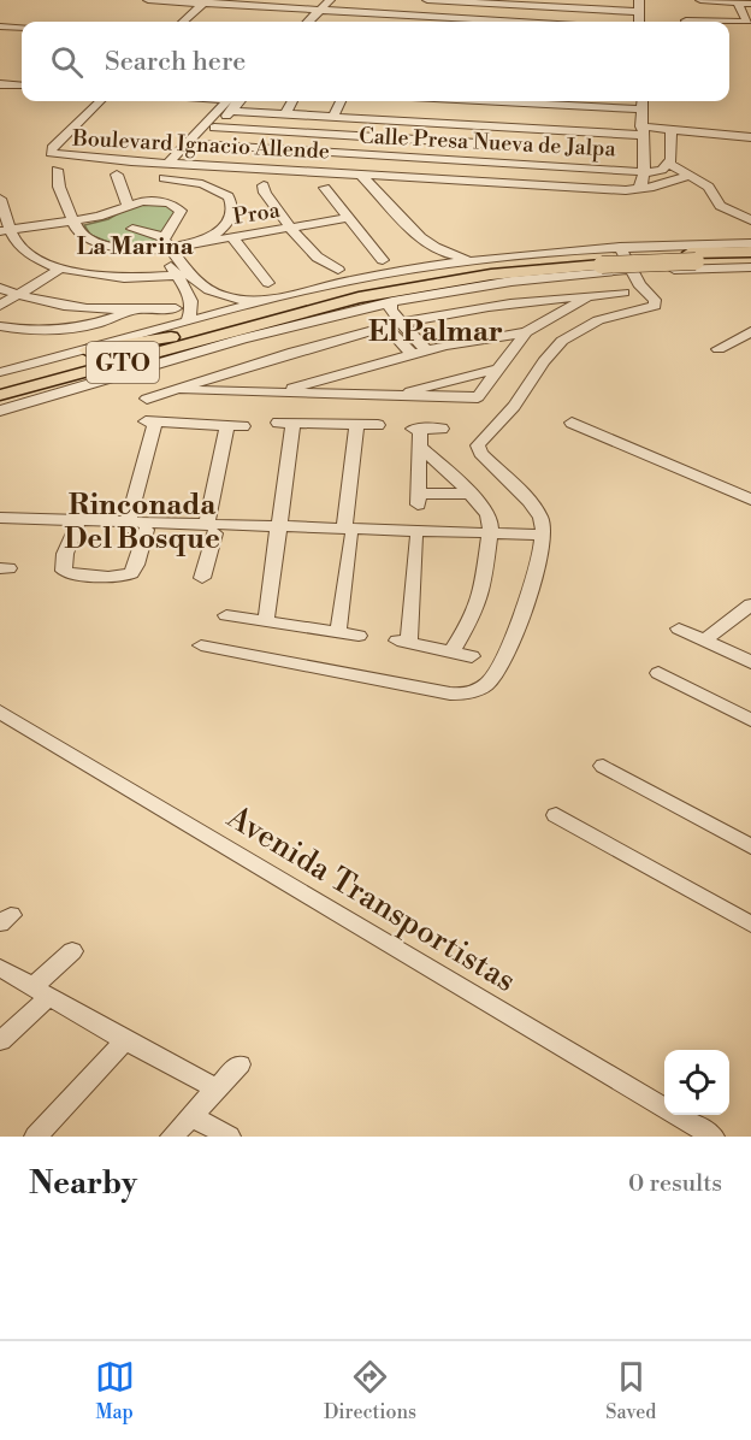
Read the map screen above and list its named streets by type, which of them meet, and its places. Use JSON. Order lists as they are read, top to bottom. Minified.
{"streets":{"main road":["GTO"],"street":["Calle Presa Nueva de Jalpa","Boulevard Ignacio Allende","Proa","Avenida Transportistas"]},"crossings":[["Boulevard Ignacio Allende","Proa"]],"districts":["La Marina","El Palmar","Rinconada Del Bosque"],"page":{"search":"Search here","heading":["Nearby","0 results"],"nav":["Map","Directions","Saved"]}}
